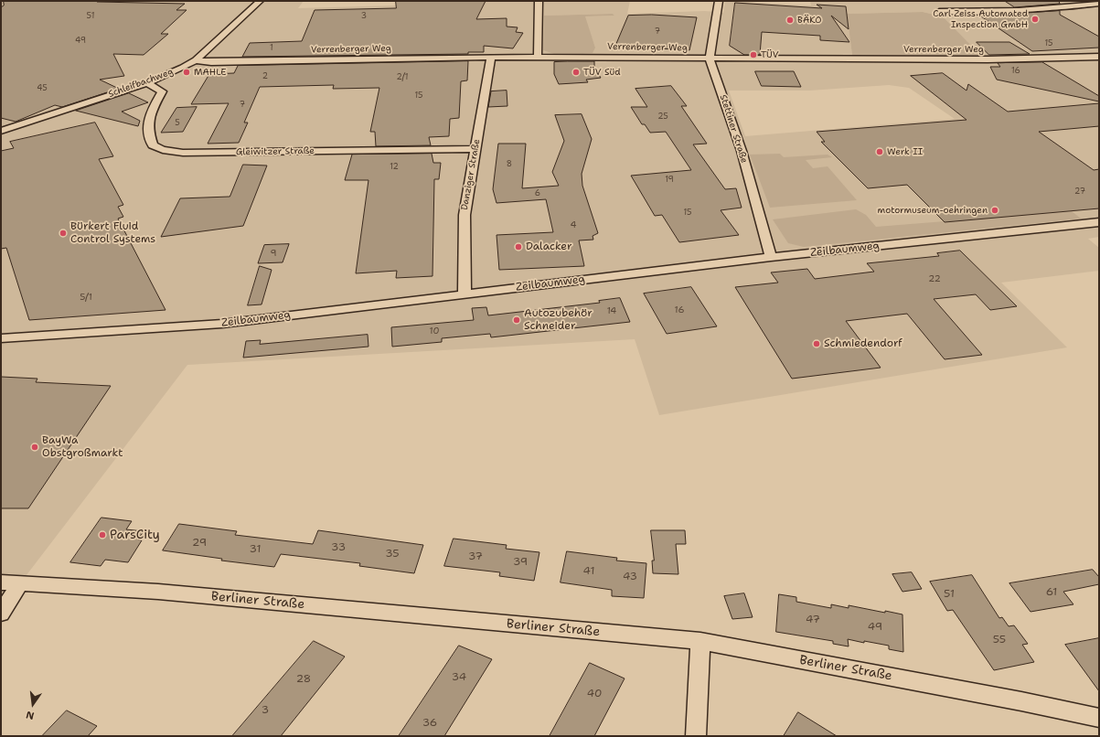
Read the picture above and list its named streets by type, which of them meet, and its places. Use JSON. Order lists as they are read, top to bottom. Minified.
{"streets":{"street":["Verrenberger Weg","Schleifbachweg","Stettiner Straße","Gleiwitzer Straße","Danziger Straße","Zeilbaumweg","Berliner Straße"]},"crossings":[["Verrenberger Weg","Schleifbachweg"],["Verrenberger Weg","Stettiner Straße"],["Verrenberger Weg","Danziger Straße"],["Schleifbachweg","Gleiwitzer Straße"],["Stettiner Straße","Zeilbaumweg"],["Gleiwitzer Straße","Danziger Straße"],["Danziger Straße","Zeilbaumweg"]],"places":["Carl Zeiss Automated Inspection GmbH","BÄKO","TÜV","MAHLE","TÜV Süd","Werk II","motormuseum-oehringen","Bürkert Fluid Control Systems","Dalacker","Autozubehör Schneider","Schmiedendorf","BayWa Obstgroßmarkt","ParsCity"],"house_numbers":["51","3","7","49","15","1","16","2","2/1","45","15","7","25","5","8","12","19","27","6","15","4","9","22","5/1","16","14","10","29","33","31","35","37","39","41","43","61","51","47","49","55","34","28","40","3","36"],"north":"bottom"}
